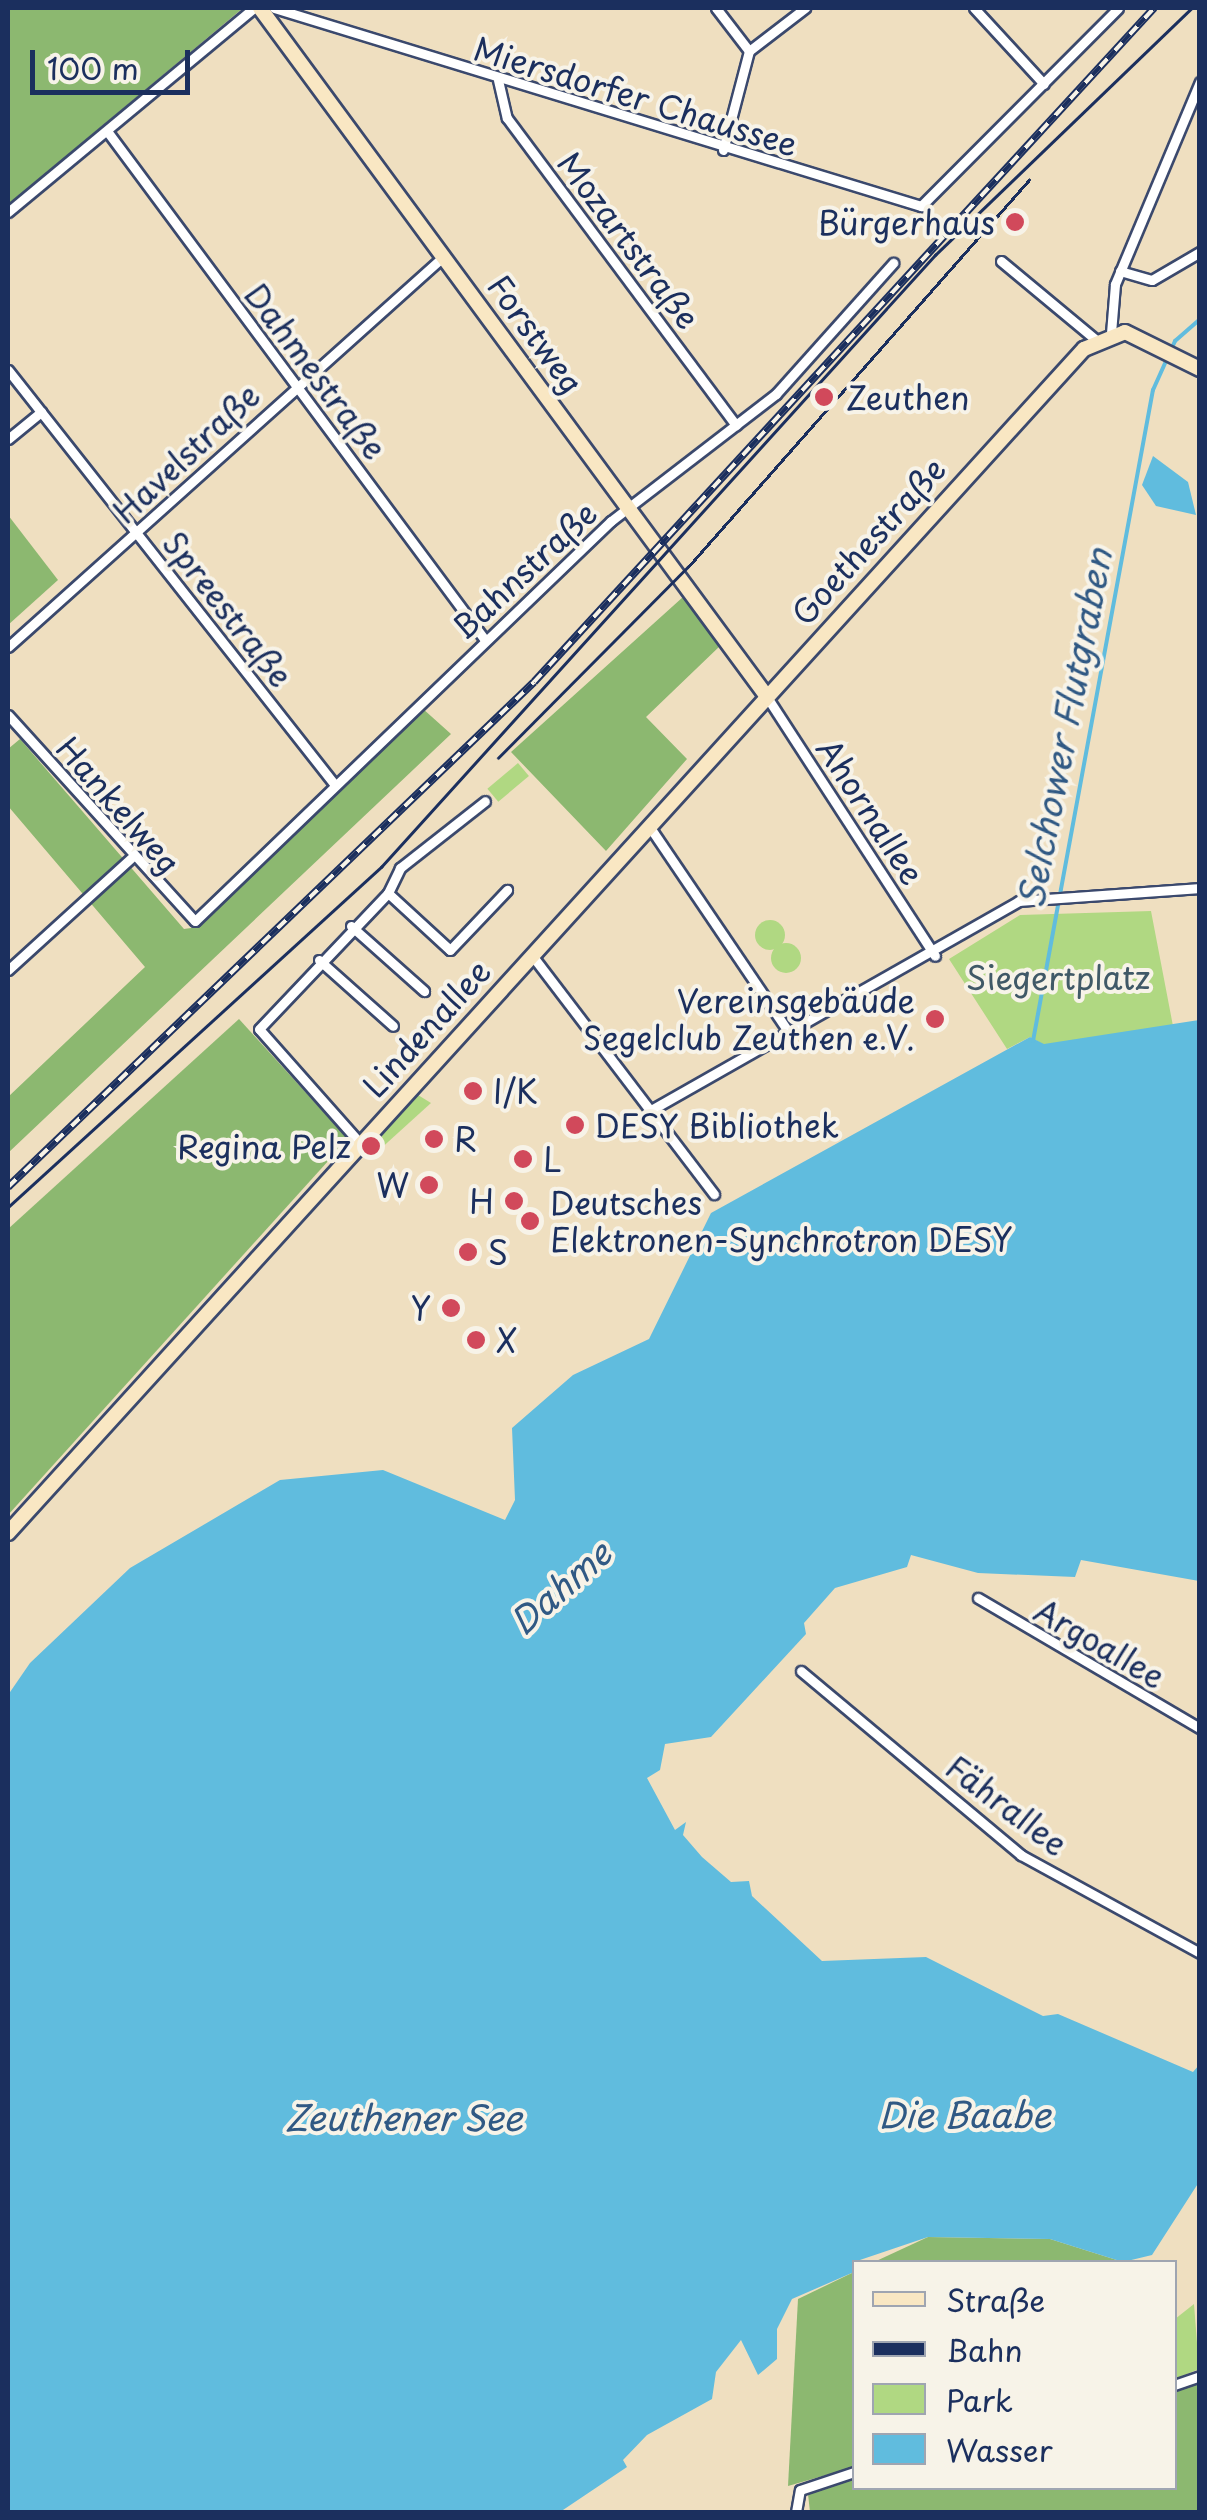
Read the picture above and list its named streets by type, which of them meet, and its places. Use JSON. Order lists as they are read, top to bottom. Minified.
{"streets":{"main road":["Forstweg","Goethestraße","Lindenallee"],"street":["Miersdorfer Chaussee","Mozartstraße","Dahmestraße","Havelstraße","Bahnstraße","Spreestraße","Hankelweg","Ahornallee","Argoallee","Fährallee"]},"crossings":[["Miersdorfer Chaussee","Mozartstraße"],["Mozartstraße","Bahnstraße"],["Forstweg","Havelstraße"],["Forstweg","Goethestraße"],["Forstweg","Bahnstraße"],["Forstweg","Ahornallee"],["Forstweg","Lindenallee"],["Dahmestraße","Havelstraße"],["Dahmestraße","Bahnstraße"],["Havelstraße","Spreestraße"],["Goethestraße","Ahornallee"],["Goethestraße","Lindenallee"],["Bahnstraße","Spreestraße"],["Bahnstraße","Hankelweg"],["Ahornallee","Lindenallee"]],"water":["Selchower Flutgraben","Dahme","Die Baabe","Zeuthener See"],"parks":["Siegertplatz"],"places":["Bürgerhaus","Zeuthen","Vereinsgebäude Segelclub Zeuthen e.V.","I/K","DESY Bibliothek","R","Regina Pelz","L","W","H","Deutsches Elektronen-Synchrotron DESY","S","Y","X"],"legend":["Straße","Bahn","Park","Wasser"],"scale_bar":"100 m"}
